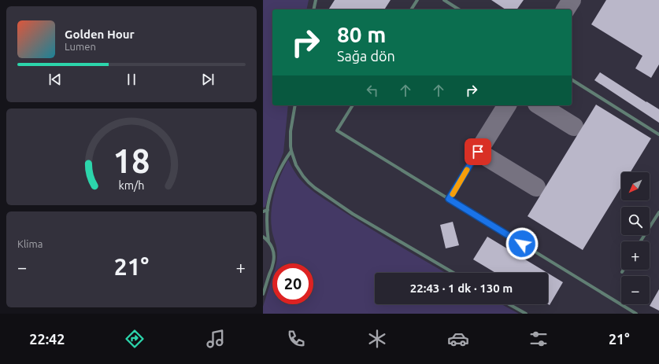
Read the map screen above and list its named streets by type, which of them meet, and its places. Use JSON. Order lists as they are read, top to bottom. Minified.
{"north":"bottom left","page":{"turn":["80 m","Sağa dön"],"song":["Golden Hour","Lumen"],"map_buttons":["+","−"],"tile":"Klima","heat":["−","21°","+"],"limit":"20","trip":"22:43 · 1 dk · 130 m","tabs":["22:42","21°"],"gauge":["18","km/h"]}}
